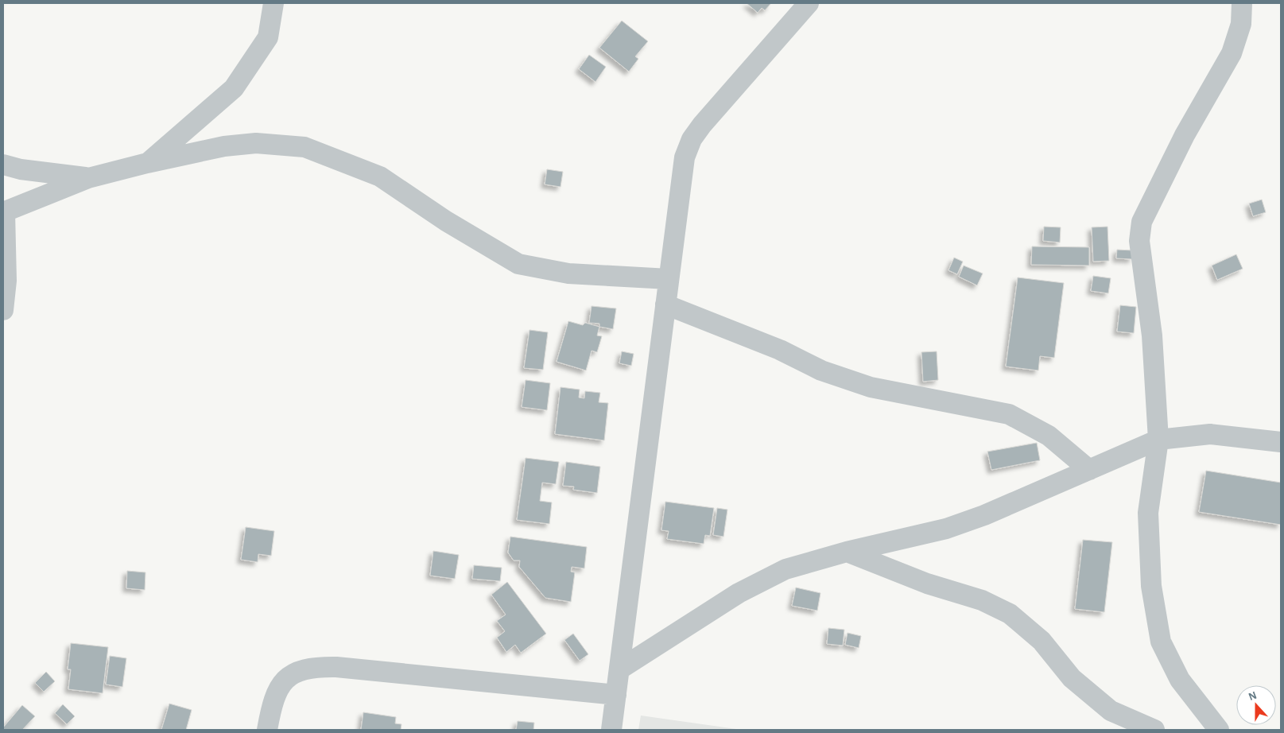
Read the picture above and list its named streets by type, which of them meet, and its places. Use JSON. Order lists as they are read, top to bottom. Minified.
{"north":"top"}
